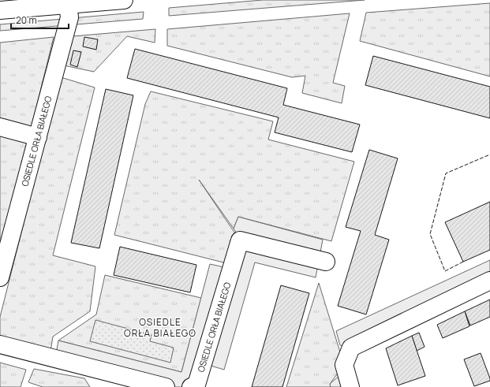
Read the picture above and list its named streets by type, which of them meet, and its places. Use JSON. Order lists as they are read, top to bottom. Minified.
{"streets":{"street":["OSIEDLE ORŁA BIAŁEGO"]},"districts":["OSIEDLE ORŁA BIAŁEGO"],"scale_bar":"20 m"}
